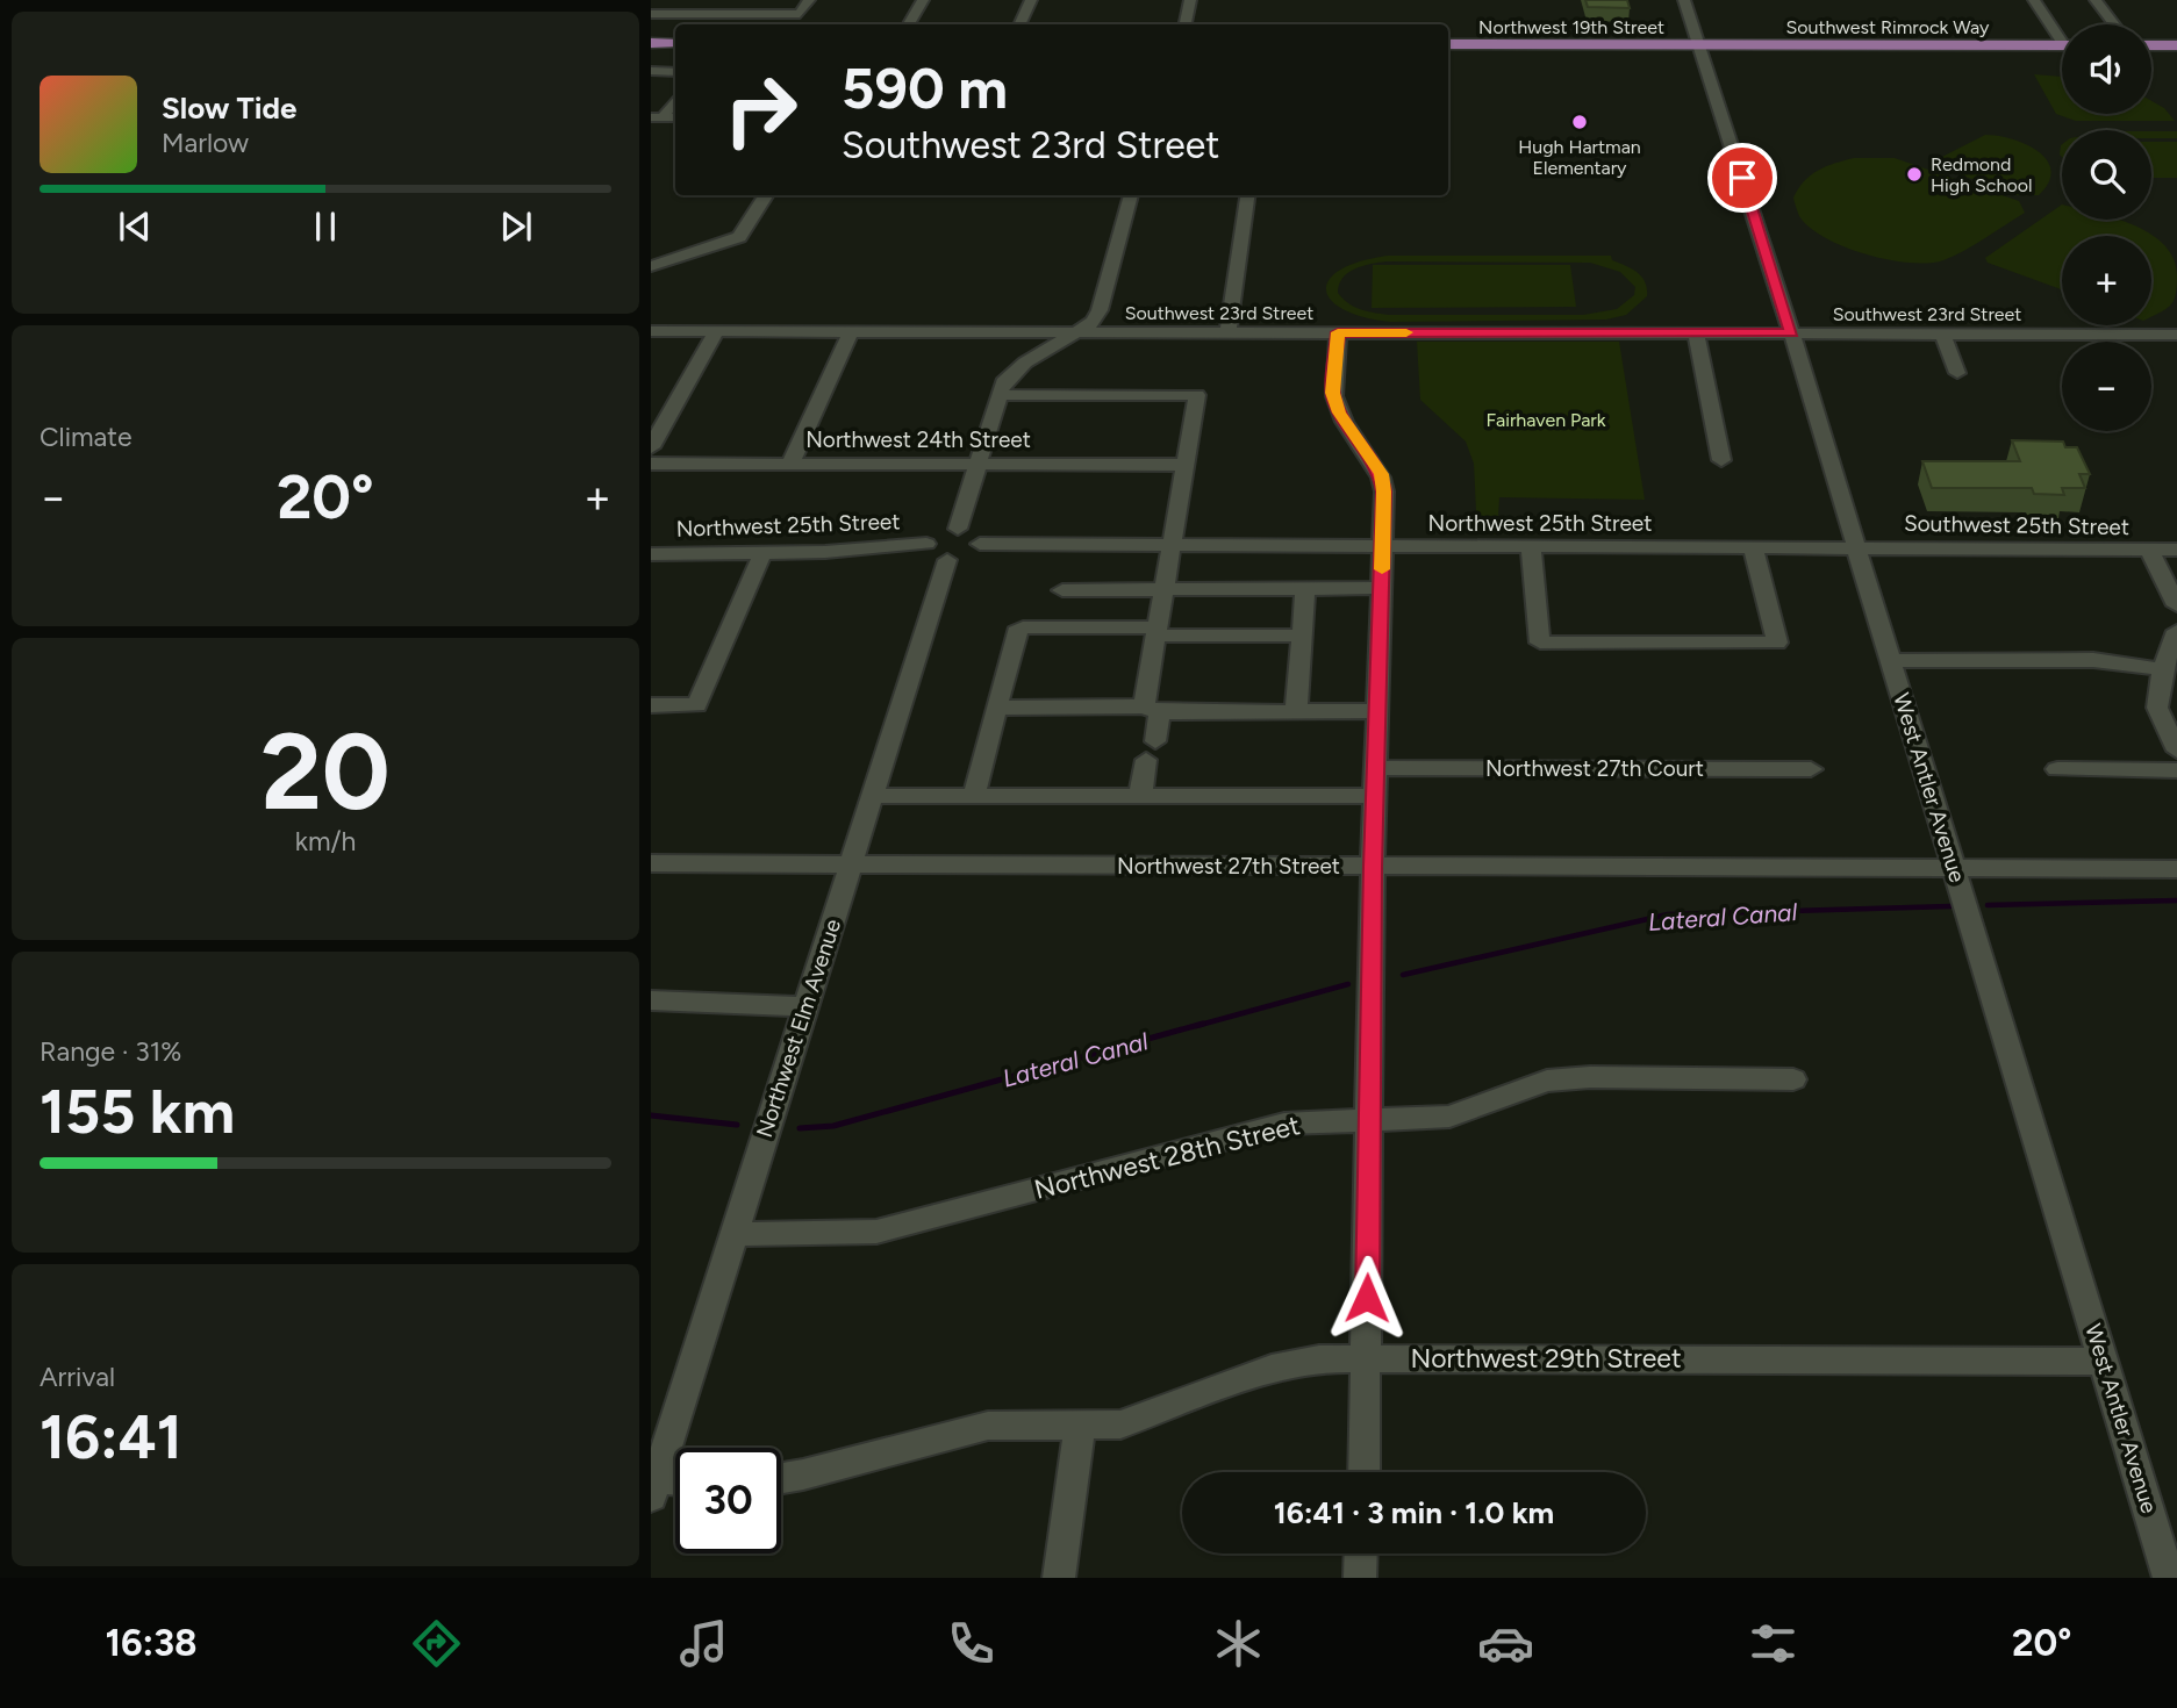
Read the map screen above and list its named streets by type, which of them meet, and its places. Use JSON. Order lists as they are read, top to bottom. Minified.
{"streets":{"main road":["Northwest 19th Street","Southwest Rimrock Way"],"street":["Southwest 23rd Street","Northwest 24th Street","Northwest 25th Street","Southwest 25th Street","Northwest 27th Court","West Antler Avenue","Northwest 27th Street","Northwest Elm Avenue","Northwest 28th Street","Northwest 29th Street"]},"crossings":[["Northwest 19th Street","Southwest Rimrock Way"],["Northwest 19th Street","West Antler Avenue"],["Southwest Rimrock Way","West Antler Avenue"],["Southwest 23rd Street","West Antler Avenue"],["Northwest 25th Street","Southwest 25th Street"],["Northwest 25th Street","West Antler Avenue"],["Southwest 25th Street","West Antler Avenue"],["West Antler Avenue","Northwest 27th Street"],["West Antler Avenue","Northwest 29th Street"],["Northwest 27th Street","Northwest Elm Avenue"],["Northwest Elm Avenue","Northwest 28th Street"]],"water":["Lateral Canal"],"parks":["Fairhaven Park"],"places":["Hugh Hartman Elementary","Redmond High School"],"page":{"map_buttons":["+","−"],"turn":["590 m","Southwest 23rd Street"],"song":["Slow Tide","Marlow"],"tile":["Climate",["20","km/h"],["Range · 31%","155 km"],["Arrival","16:41"]],"heat":["−","20°","+"],"limit":"30","trip":"16:41 · 3 min · 1.0 km","tabs":["16:38","20°"]}}
